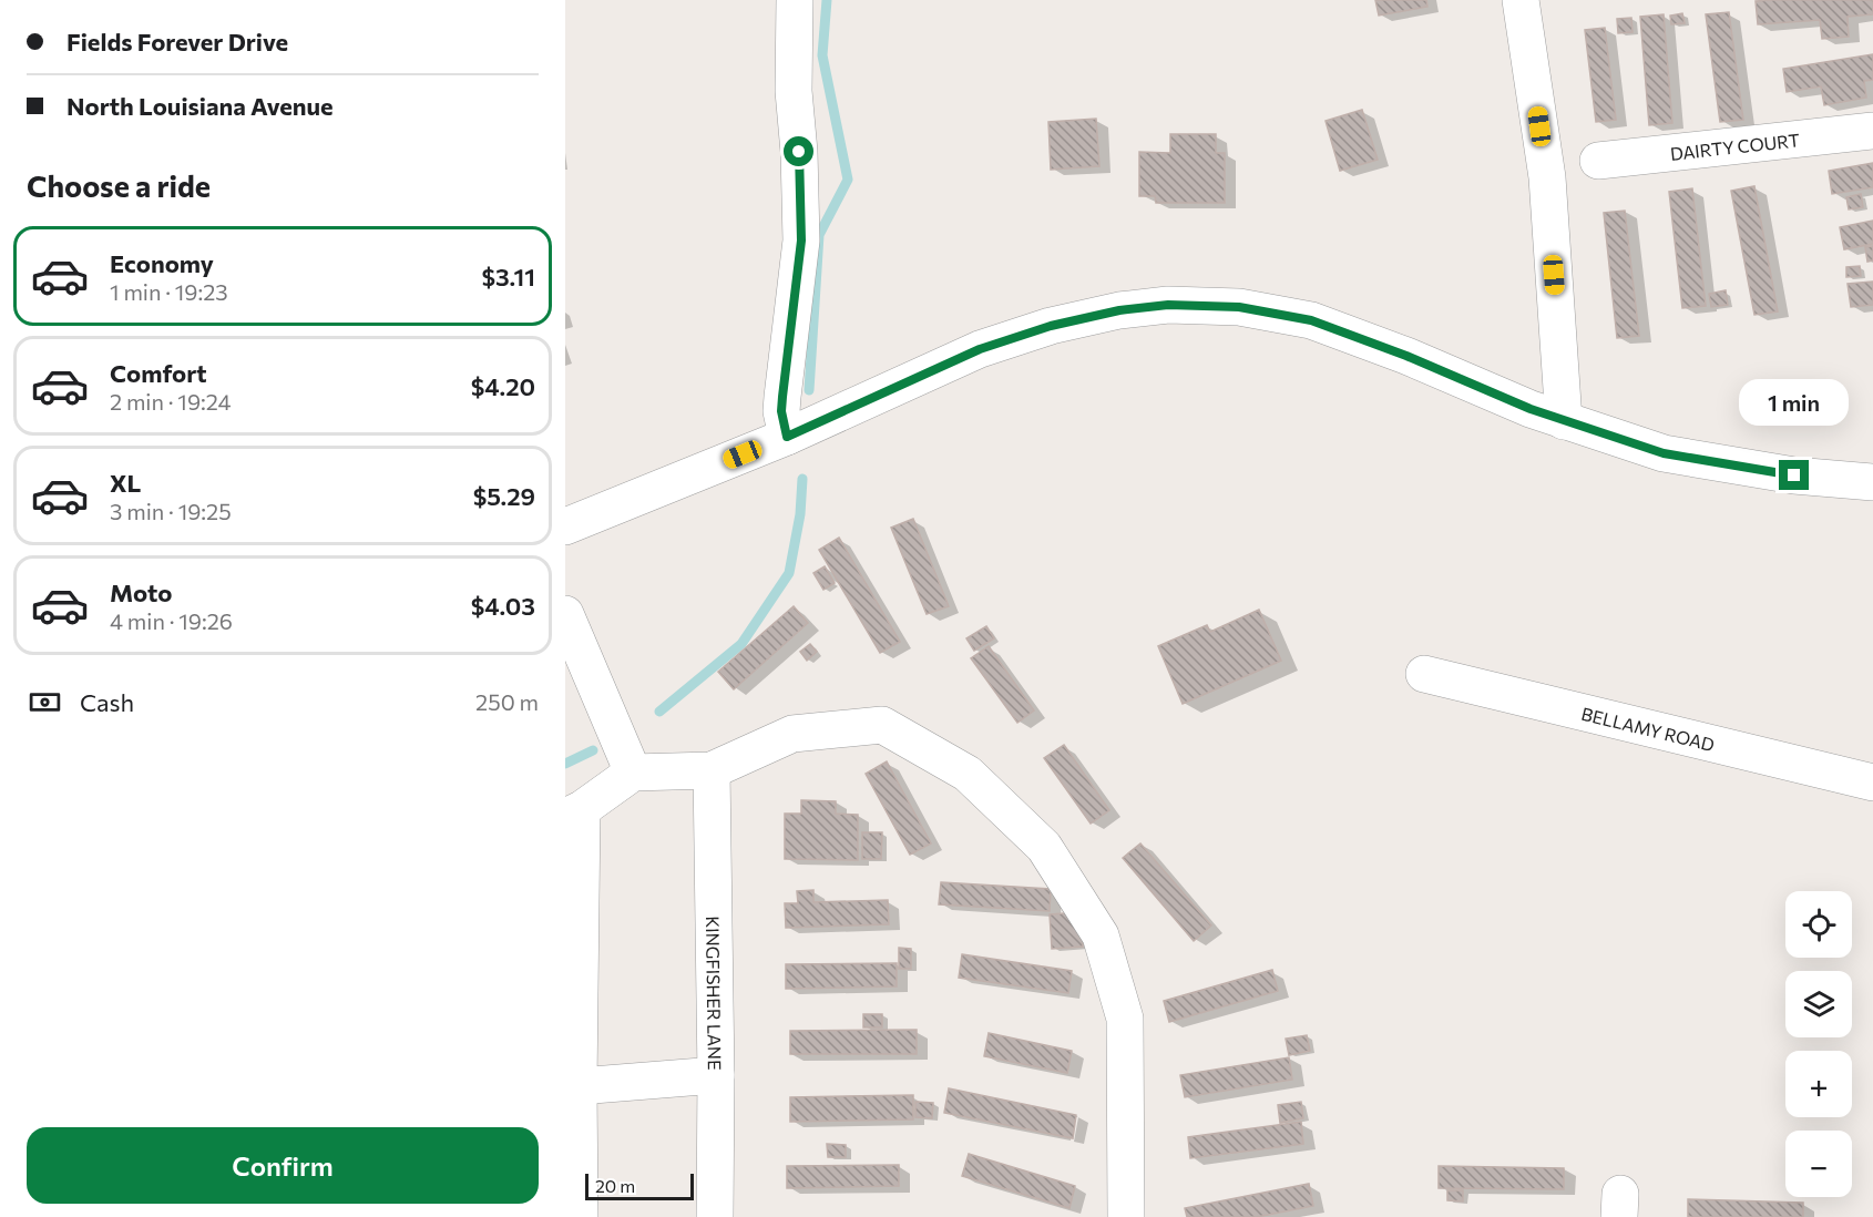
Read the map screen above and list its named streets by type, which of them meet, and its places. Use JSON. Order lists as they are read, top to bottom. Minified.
{"streets":{"street":["DAIRTY COURT","BELLAMY ROAD","KINGFISHER LANE"]},"scale_bar":"20 m","page":{"banner":["Fields Forever Drive","North Louisiana Avenue"],"heading":"Choose a ride","list":[{"name":"Economy","note":"1 min · 19:23","value":"$3.11"},{"name":"Comfort","note":"2 min · 19:24","value":"$4.20"},{"name":"XL","note":"3 min · 19:25","value":"$5.29"},{"name":"Moto","note":"4 min · 19:26","value":"$4.03"}],"bubble":"1 min","pay":["Cash","250 m"],"map_buttons":["+","−"],"buttons":"Confirm","scale":"20 m"}}
